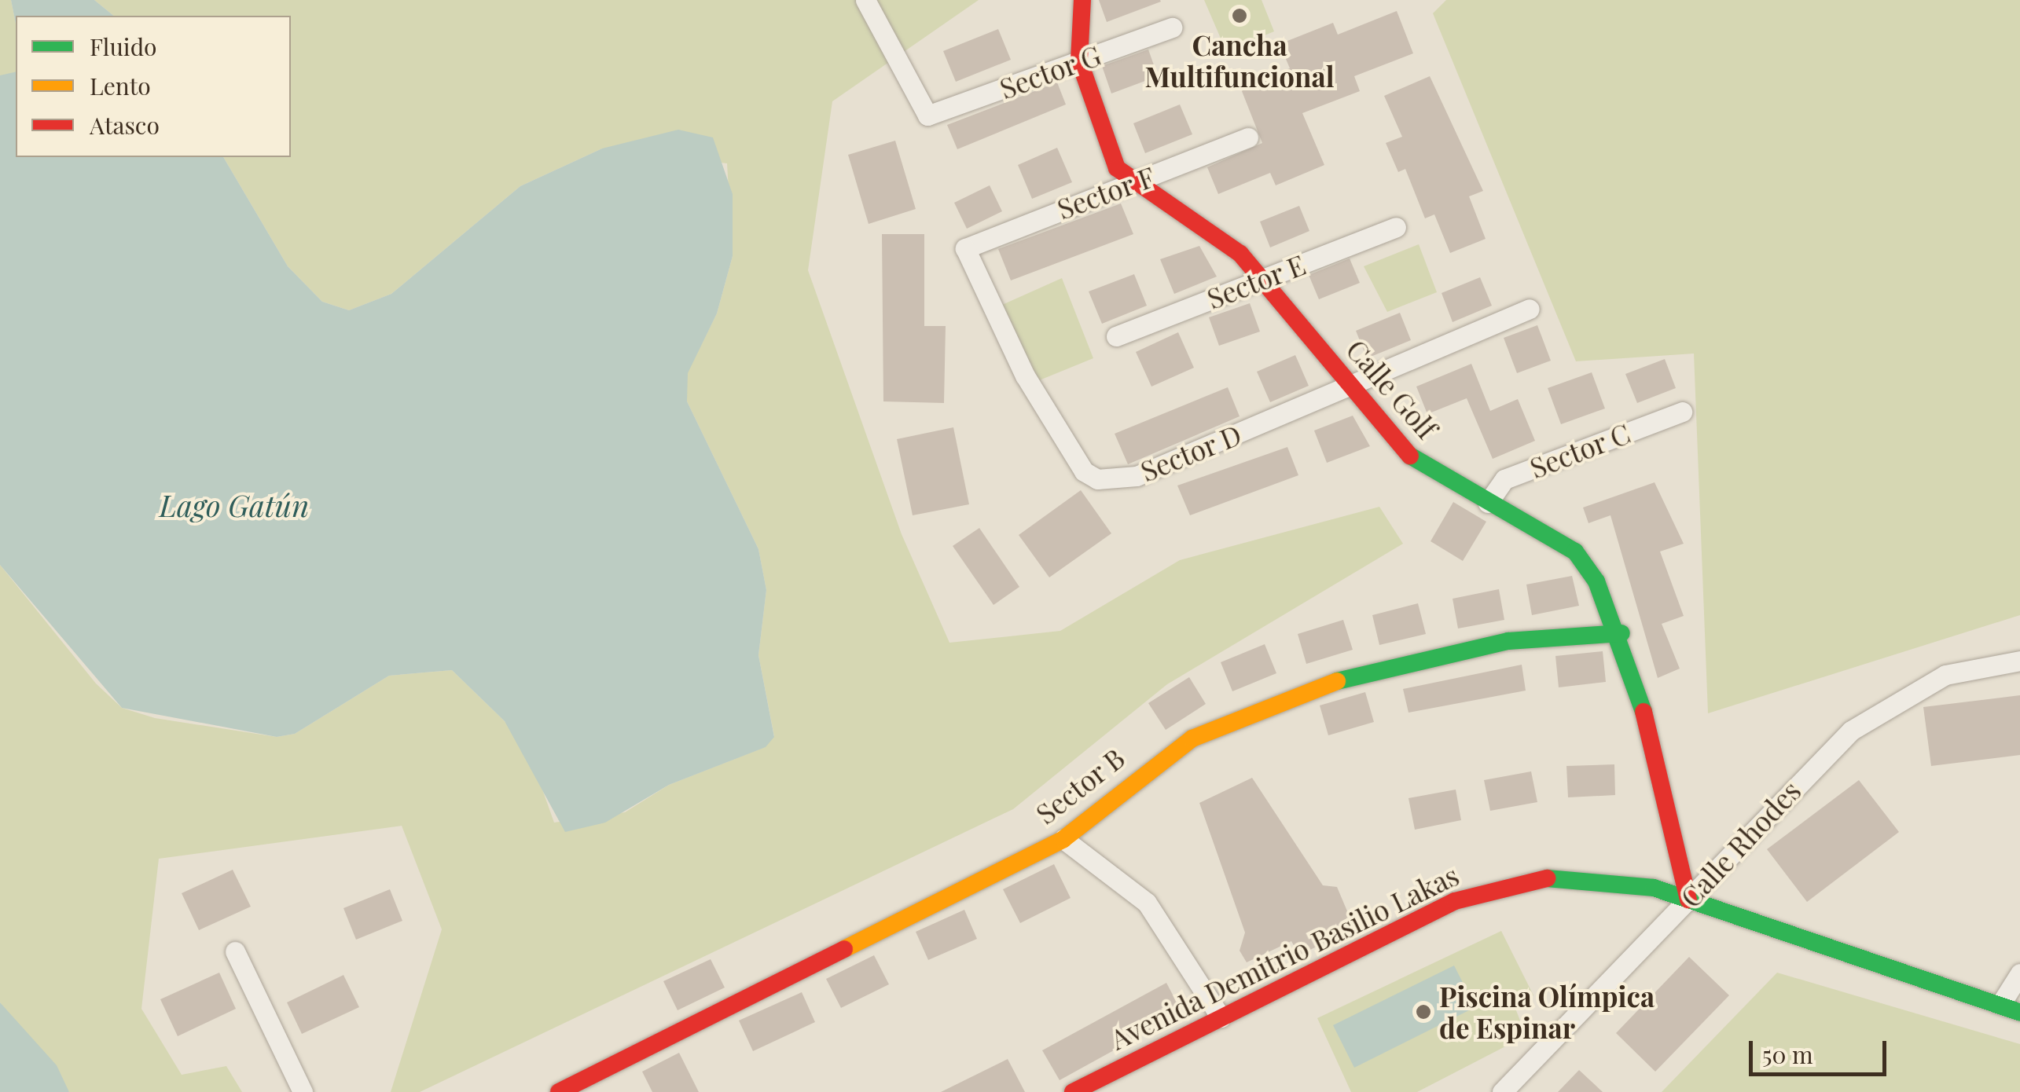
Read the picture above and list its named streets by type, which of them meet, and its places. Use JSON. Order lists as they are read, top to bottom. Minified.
{"streets":{"street":["Sector G","Sector F","Sector E","Calle Golf","Sector C","Sector D","Sector B","Calle Rhodes","Avenida Demitrio Basilio Lakas"]},"crossings":[["Sector G","Calle Golf"],["Sector F","Calle Golf"],["Sector F","Sector D"],["Sector E","Calle Golf"],["Calle Golf","Sector C"],["Calle Golf","Sector D"],["Calle Golf","Sector B"],["Calle Golf","Calle Rhodes"],["Calle Golf","Avenida Demitrio Basilio Lakas"],["Calle Rhodes","Avenida Demitrio Basilio Lakas"]],"water":["Lago Gatún"],"places":["Cancha Multifuncional","Piscina Olímpica de Espinar"],"legend":["Fluido","Lento","Atasco"],"scale_bar":"50 m"}
